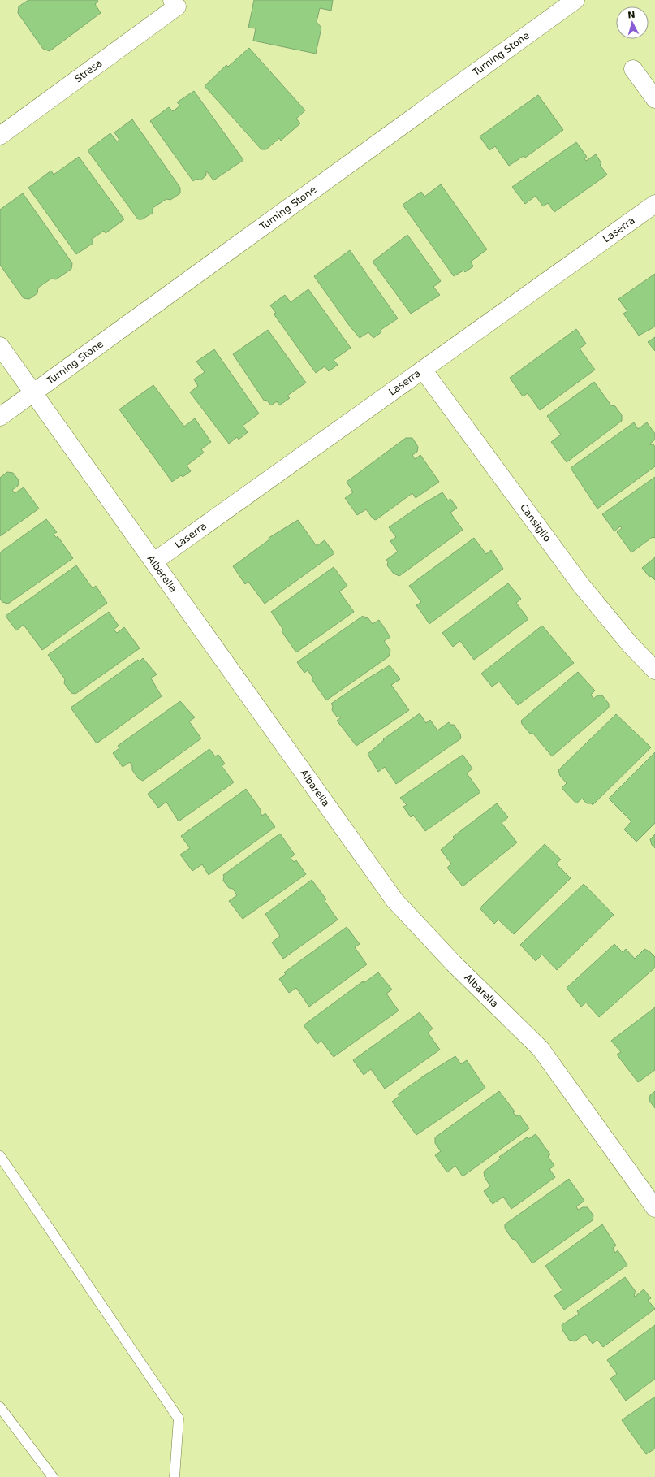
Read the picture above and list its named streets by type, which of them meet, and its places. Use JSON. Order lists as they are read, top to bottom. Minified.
{"streets":{"street":["Turning Stone","Stresa","Laserra","Cansiglio","Albarella"]},"crossings":[["Turning Stone","Albarella"],["Laserra","Cansiglio"],["Laserra","Albarella"]],"north":"top"}
